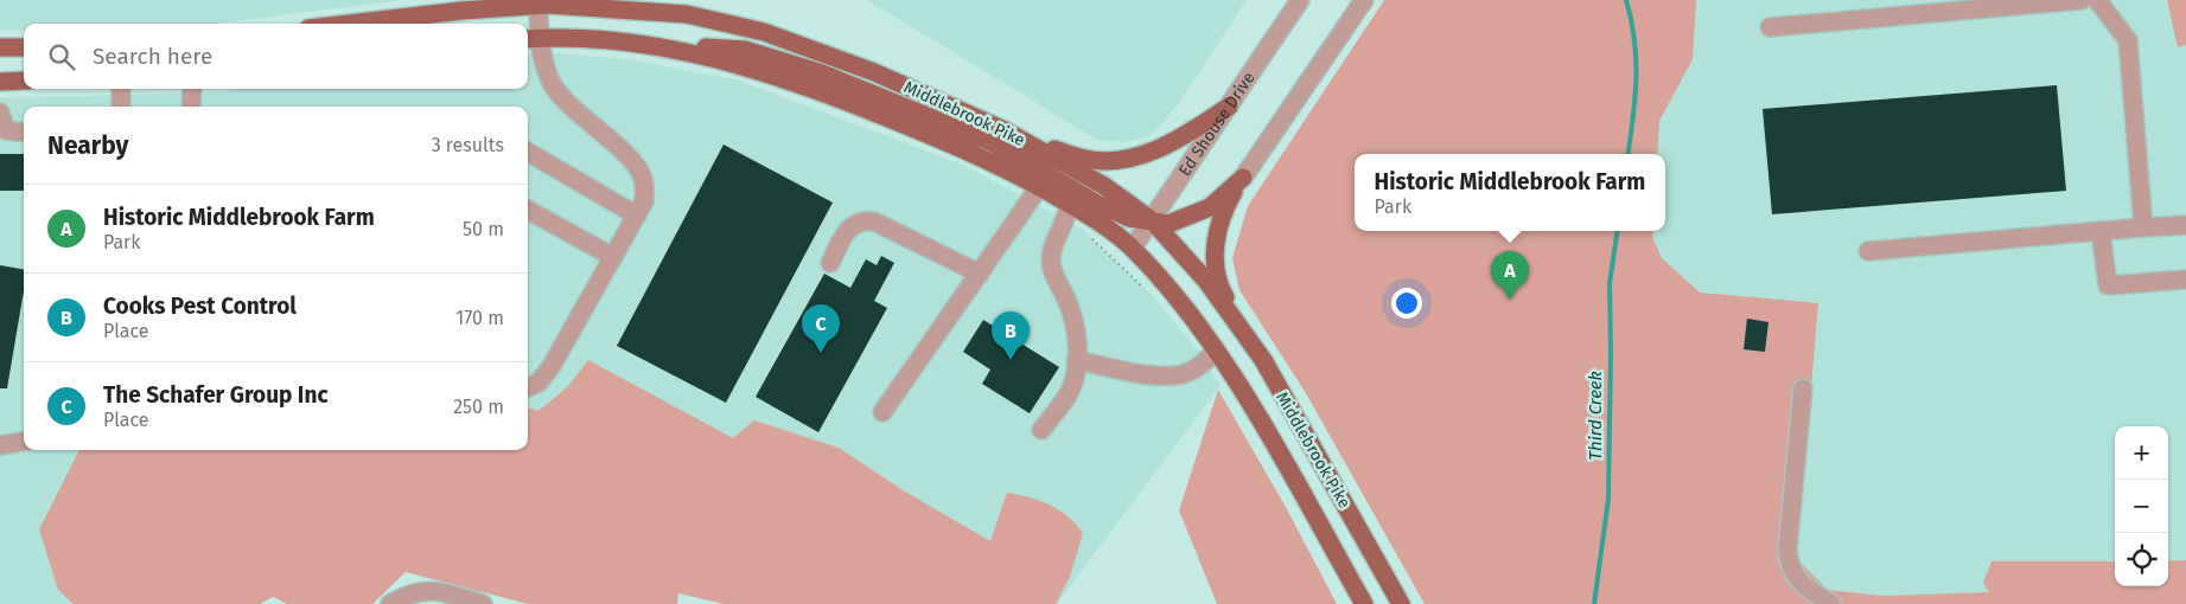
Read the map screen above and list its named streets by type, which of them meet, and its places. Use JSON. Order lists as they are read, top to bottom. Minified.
{"streets":{"main road":["Middlebrook Pike"],"street":["Ed Shouse Drive"]},"crossings":[["Middlebrook Pike","Ed Shouse Drive"]],"water":["Third Creek"],"page":{"search":"Search here","heading":["Nearby","3 results"],"popup":["Historic Middlebrook Farm","Park"],"list":[{"mark":"A","name":"Historic Middlebrook Farm","note":"Park","value":"50 m"},{"mark":"B","name":"Cooks Pest Control","note":"Place","value":"170 m"},{"mark":"C","name":"The Schafer Group Inc","note":"Place","value":"250 m"}],"pins":["A","C","B"],"map_buttons":["+","−"]}}
